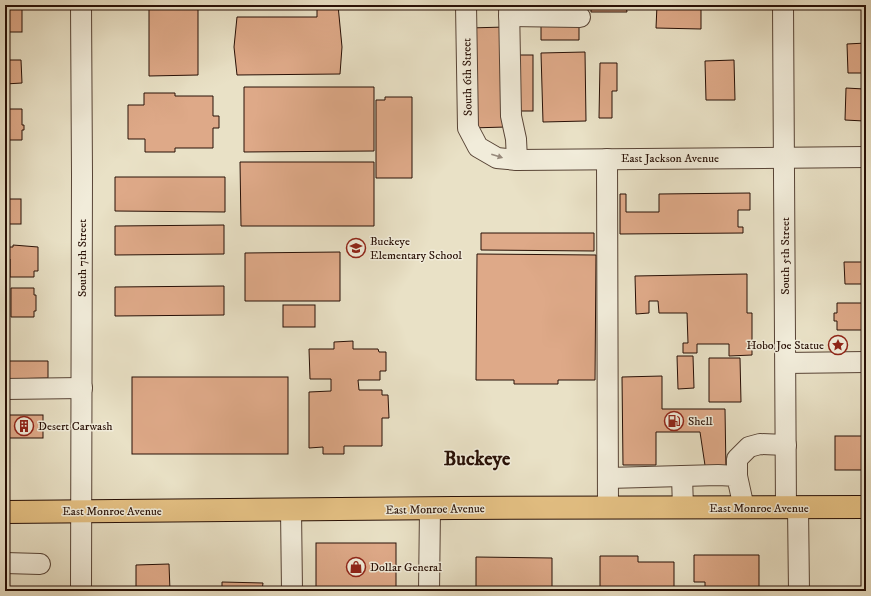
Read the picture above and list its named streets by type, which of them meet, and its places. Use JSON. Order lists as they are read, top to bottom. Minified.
{"streets":{"main road":["East Monroe Avenue"],"street":["South 6th Street","East Jackson Avenue","South 5th Street","South 7th Street"]},"crossings":[["South 6th Street","East Jackson Avenue"],["East Jackson Avenue","South 5th Street"],["South 5th Street","East Monroe Avenue"],["South 7th Street","East Monroe Avenue"]],"districts":["Buckeye"],"places":{"school or university":["Buckeye Elementary School"],"place":["Hobo Joe Statue"],"fuel station":["Shell"],"building":["Desert Carwash"],"shop":["Dollar General"]}}
